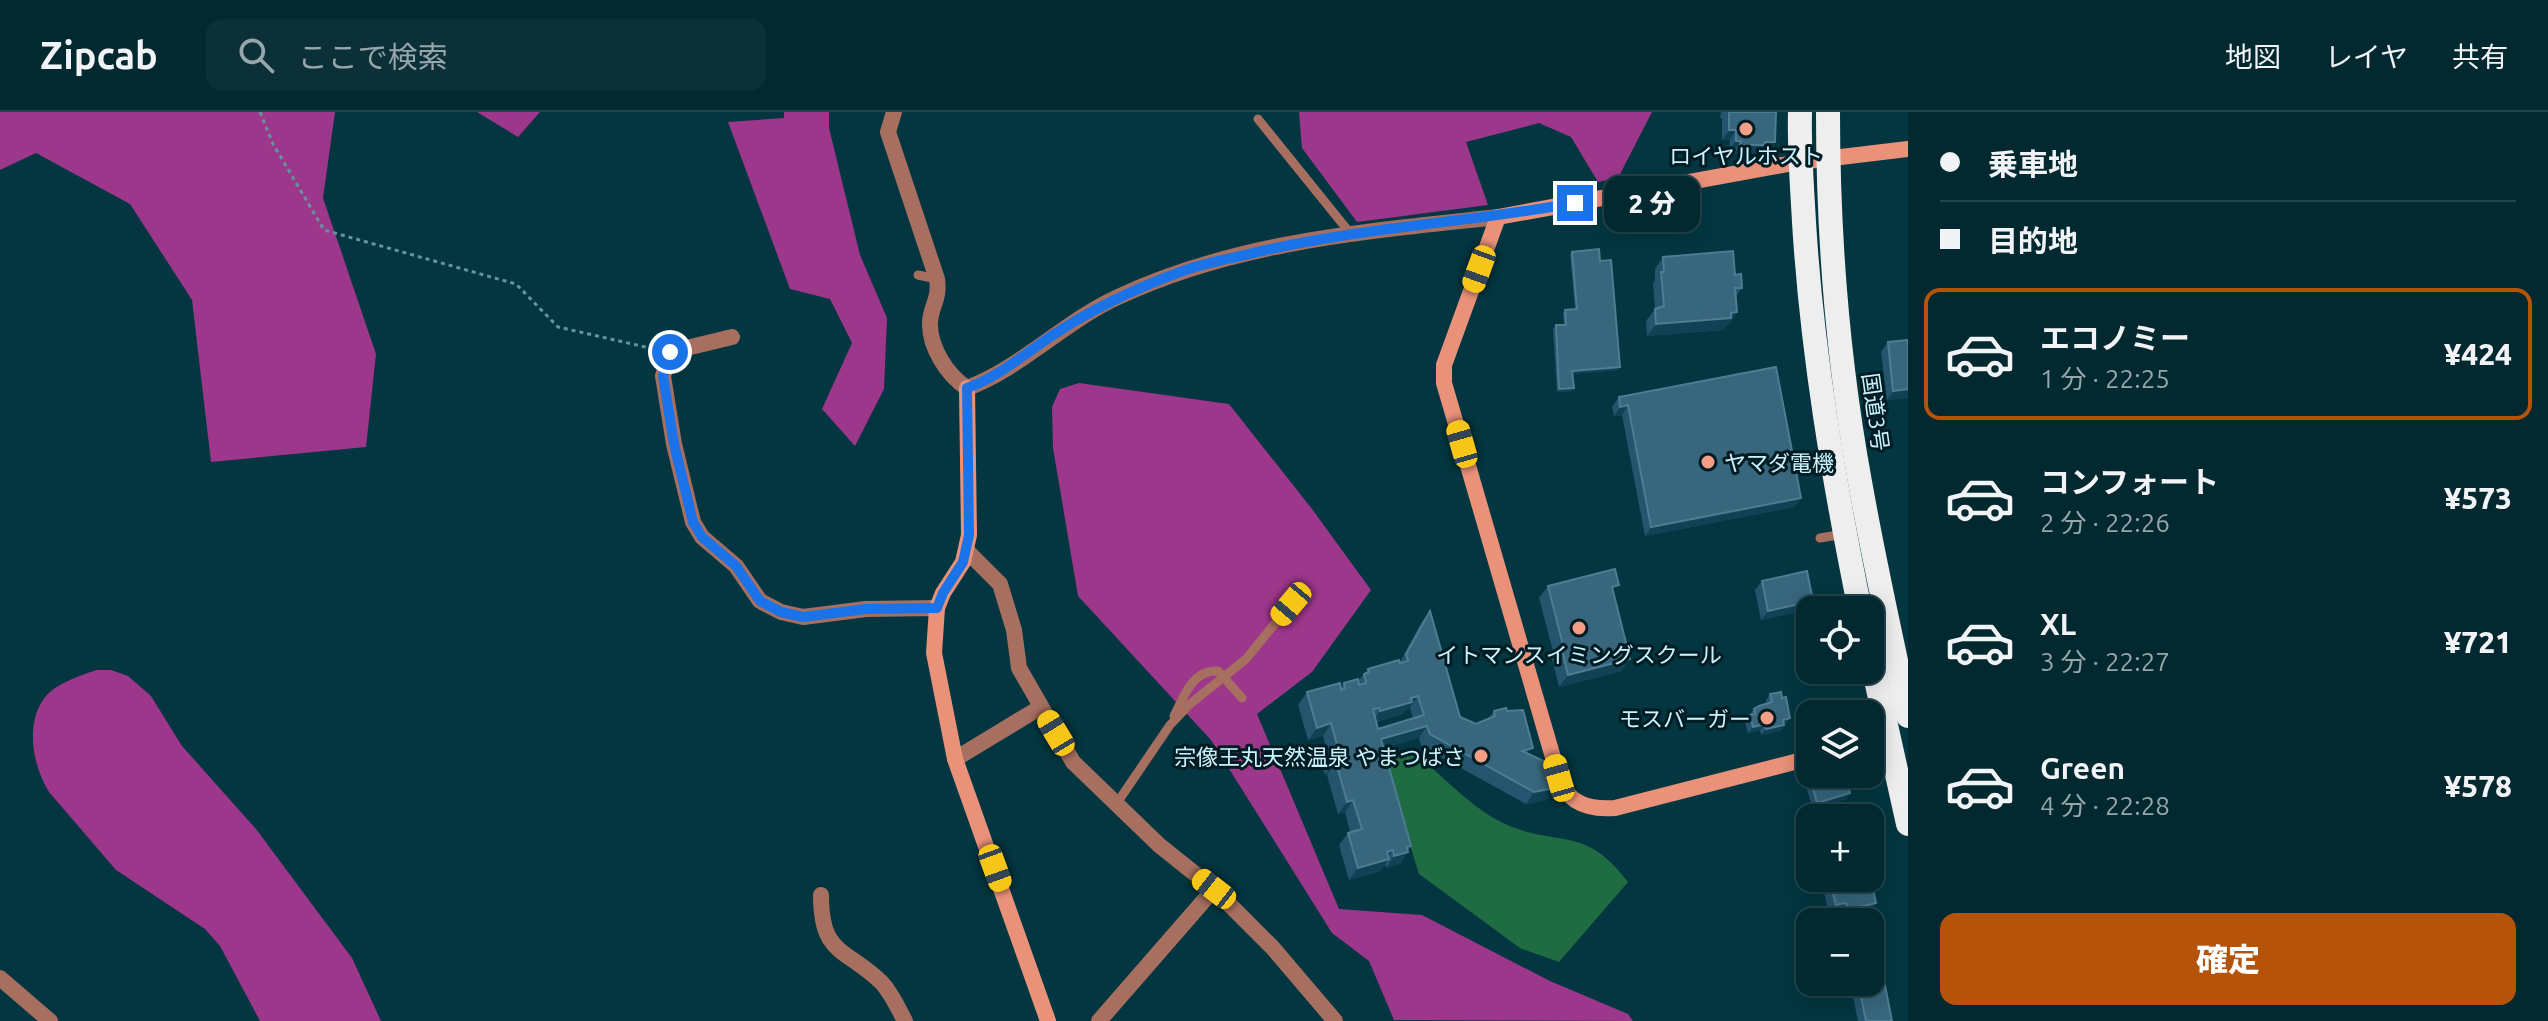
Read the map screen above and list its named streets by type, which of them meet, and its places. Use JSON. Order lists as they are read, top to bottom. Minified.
{"streets":{"highway":["国道3号"]},"places":["ロイヤルホスト","ヤマダ電機","イトマンスイミングスクール","モスバーガー","宗像王丸天然温泉 やまつばさ"],"page":{"header":"Zipcab","search":"ここで検索","nav":["地図","レイヤ","共有"],"banner":["乗車地","目的地"],"bubble":"2 分","list":[{"name":"エコノミー","note":"1 分 · 22:25","value":"¥424"},{"name":"コンフォート","note":"2 分 · 22:26","value":"¥573"},{"name":"XL","note":"3 分 · 22:27","value":"¥721"},{"name":"Green","note":"4 分 · 22:28","value":"¥578"}],"map_buttons":["+","−"],"buttons":"確定"}}
